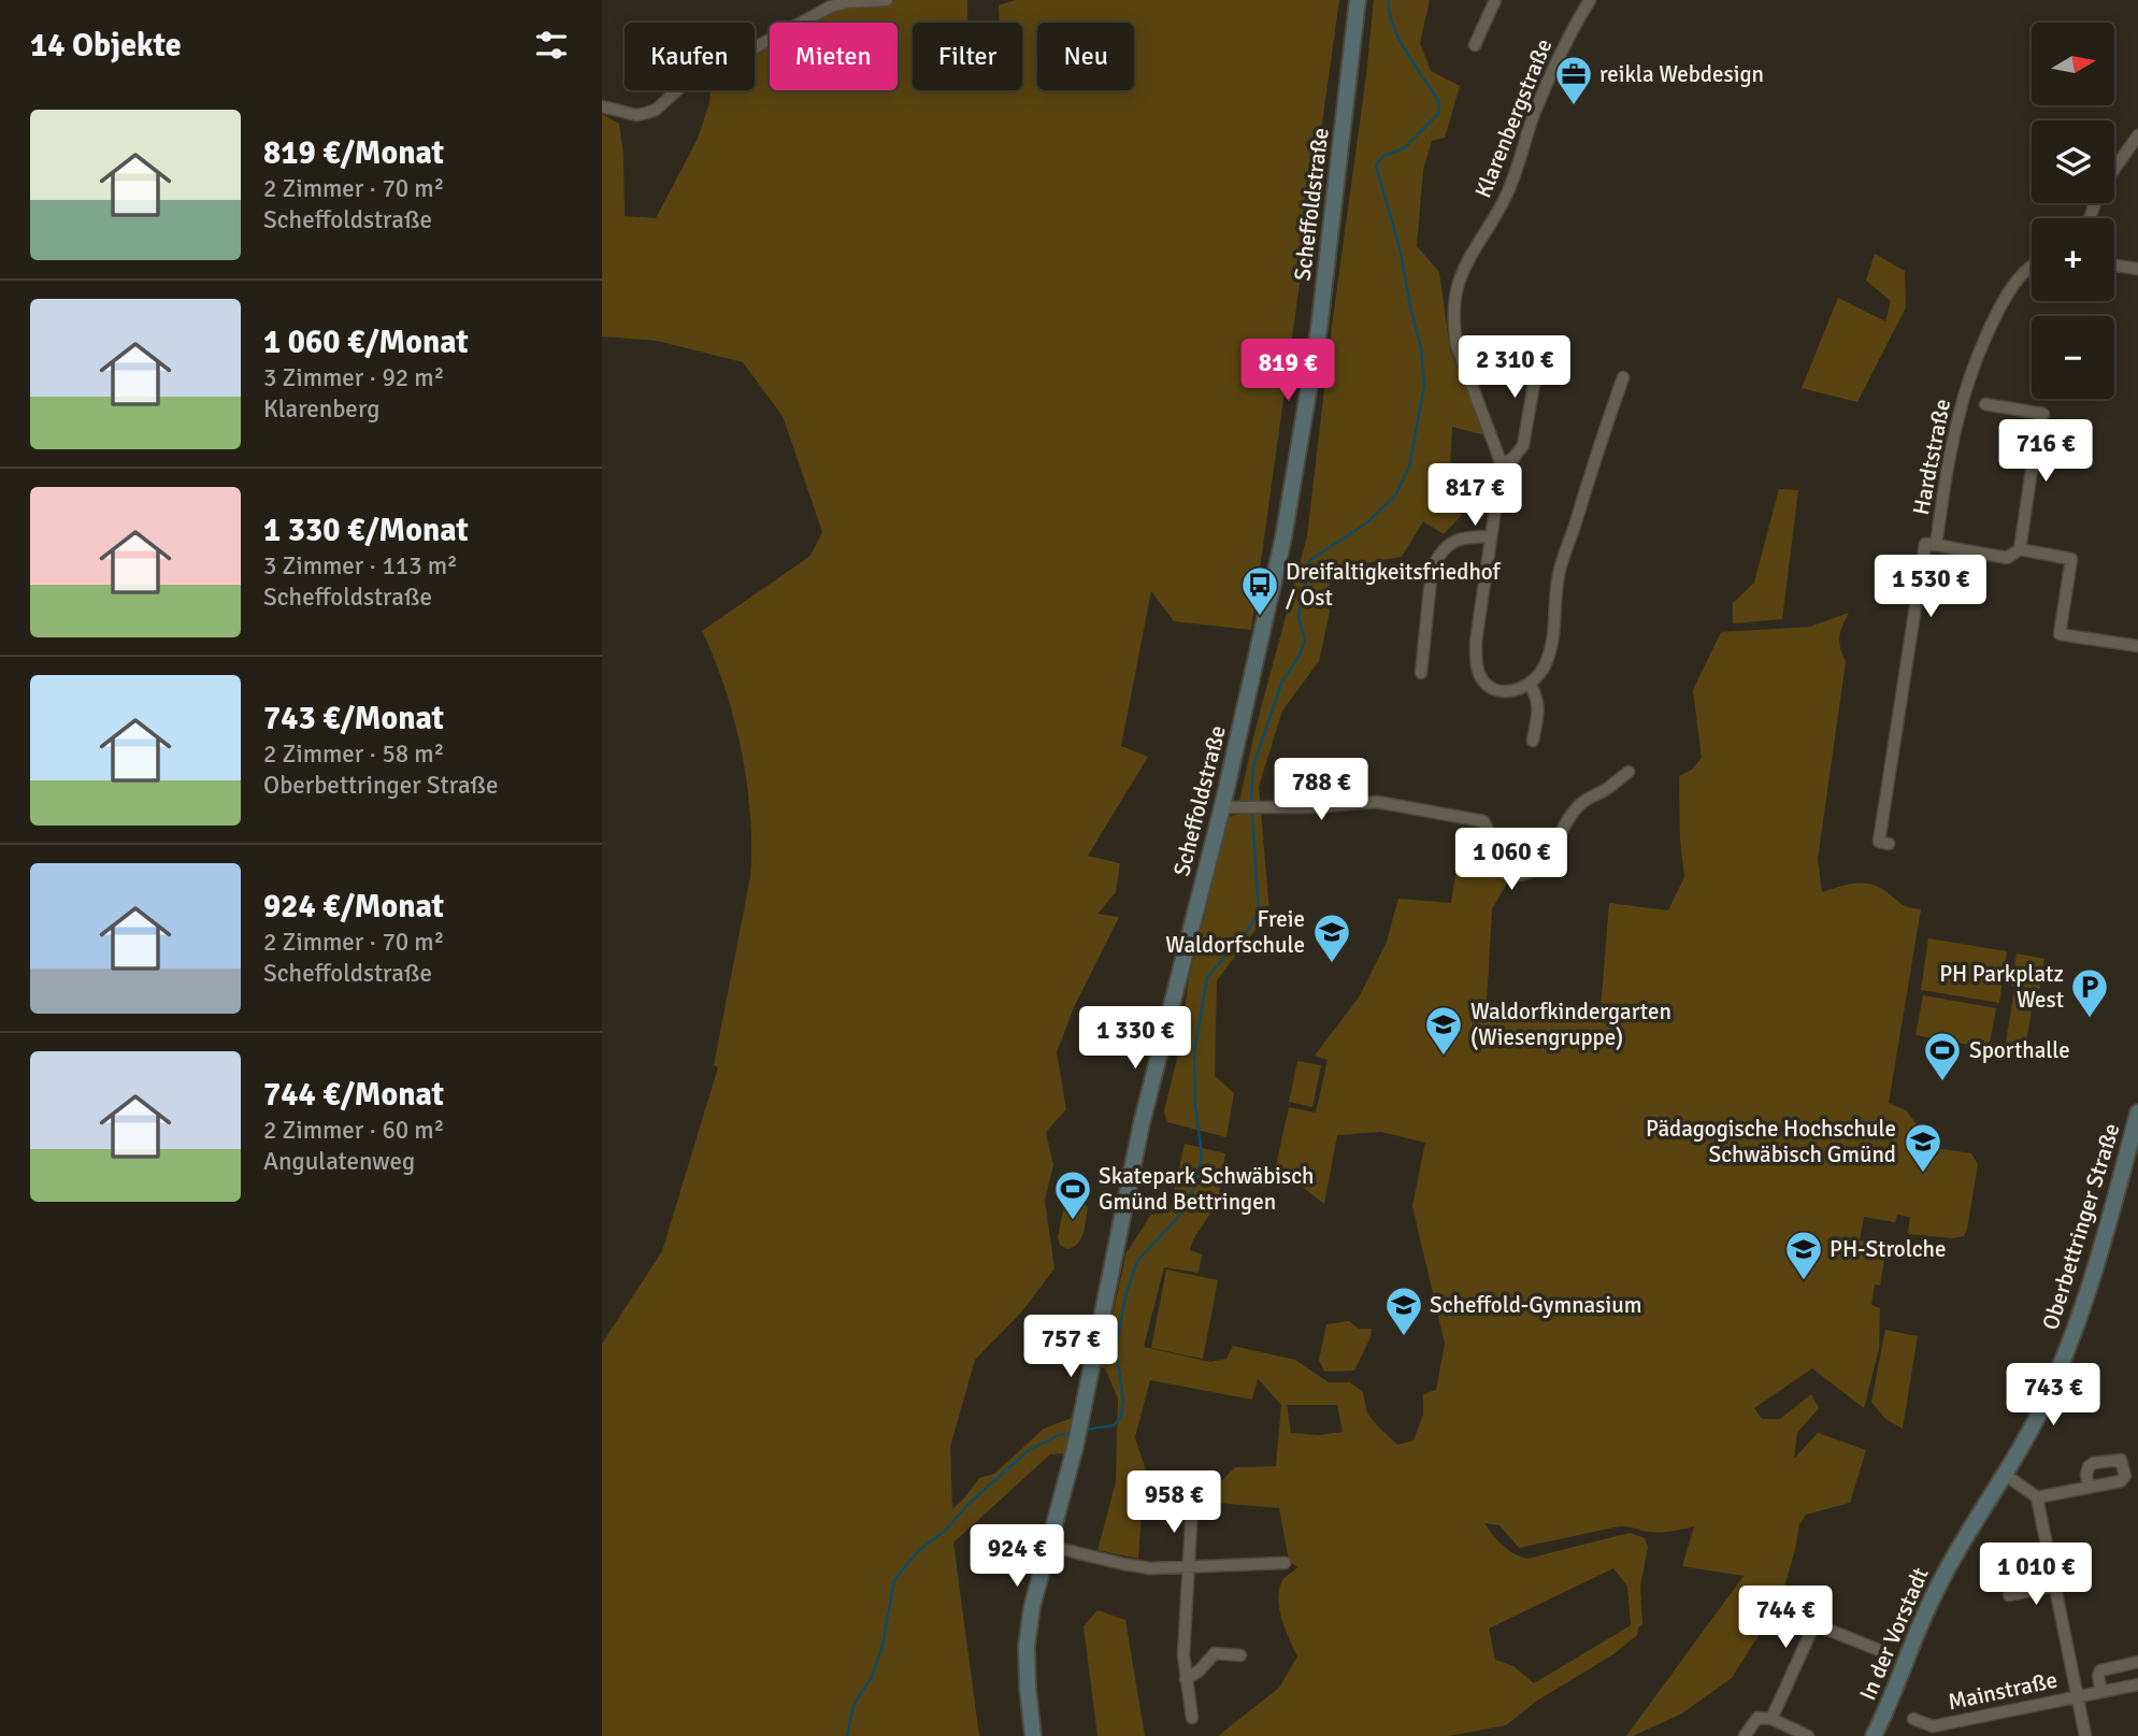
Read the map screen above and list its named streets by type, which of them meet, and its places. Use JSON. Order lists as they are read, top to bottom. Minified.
{"streets":{"main road":["Scheffoldstraße","Oberbettringer Straße","In der Vorstadt"],"street":["Klarenbergstraße","Hardtstraße","Mainstraße"]},"crossings":[["Oberbettringer Straße","In der Vorstadt"]],"places":{"office":["reikla Webdesign"],"bus stop":["Dreifaltigkeitsfriedhof / Ost"],"school or university":["Freie Waldorfschule","Waldorfkindergarten (Wiesengruppe)","Pädagogische Hochschule Schwäbisch Gmünd","PH-Strolche","Scheffold-Gymnasium"],"parking":["PH Parkplatz West"],"sports":["Sporthalle","Skatepark Schwäbisch Gmünd Bettringen"]},"north":"right","page":{"heading":"14 Objekte","map_buttons":["+","−"],"chip":["Kaufen","Mieten","Filter","Neu"],"list":[{"name":"819 €/Monat","note":"2 Zimmer · 70 m² · Scheffoldstraße"},{"name":"1 060 €/Monat","note":"3 Zimmer · 92 m² · Klarenberg"},{"name":"1 330 €/Monat","note":"3 Zimmer · 113 m² · Scheffoldstraße"},{"name":"743 €/Monat","note":"2 Zimmer · 58 m² · Oberbettringer Straße"},{"name":"924 €/Monat","note":"2 Zimmer · 70 m² · Scheffoldstraße"},{"name":"744 €/Monat","note":"2 Zimmer · 60 m² · Angulatenweg"}],"price":["2 310 €","819 €","716 €","817 €","1 530 €","788 €","1 060 €","1 330 €","757 €","743 €","958 €","924 €","1 010 €","744 €"]}}
